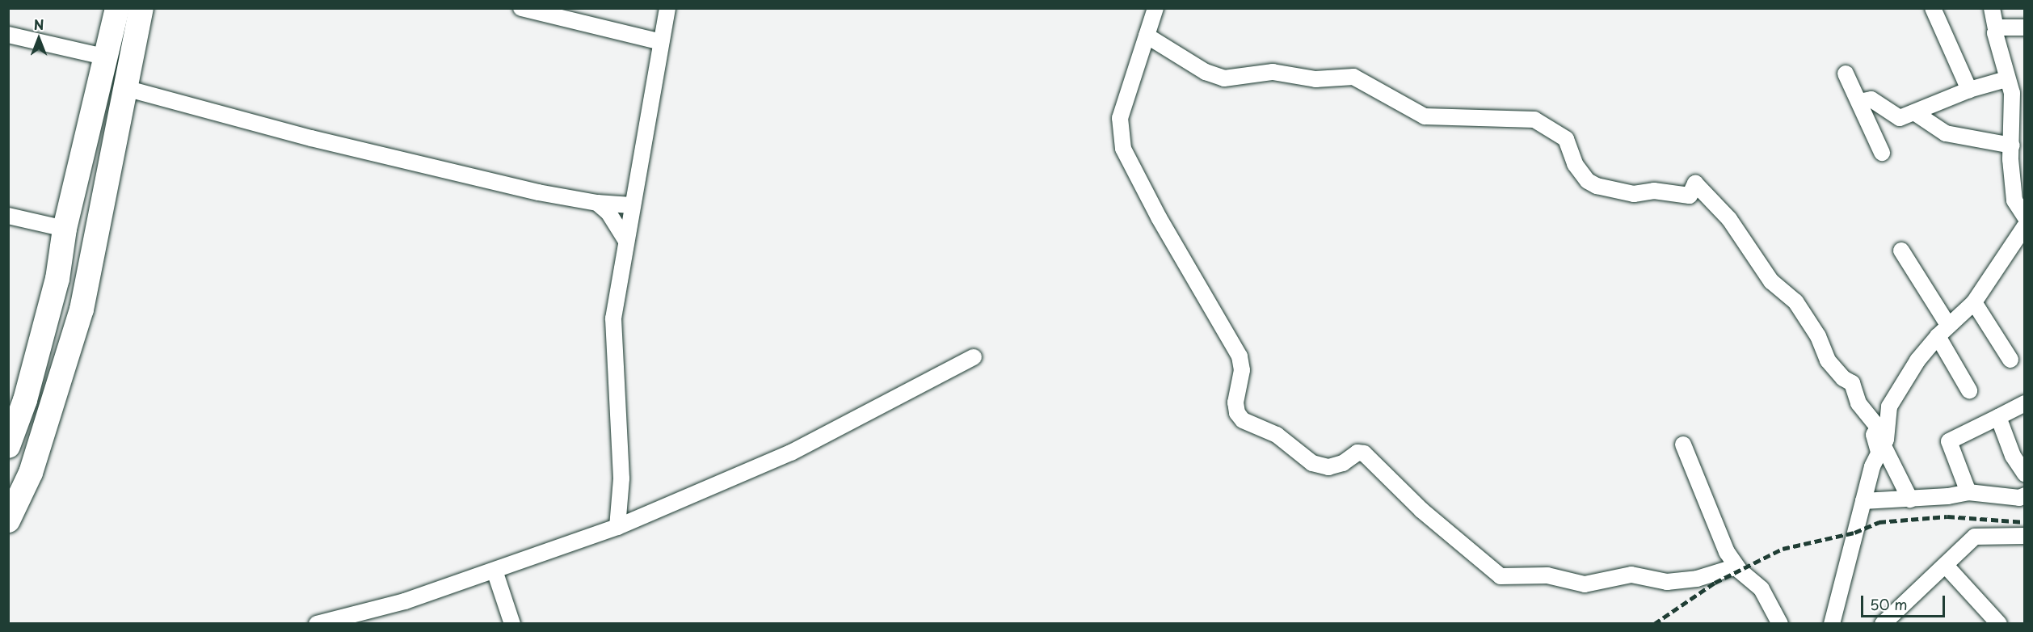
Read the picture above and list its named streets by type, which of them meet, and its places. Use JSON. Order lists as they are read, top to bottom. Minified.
{"scale_bar":"50 m","north":"top"}
